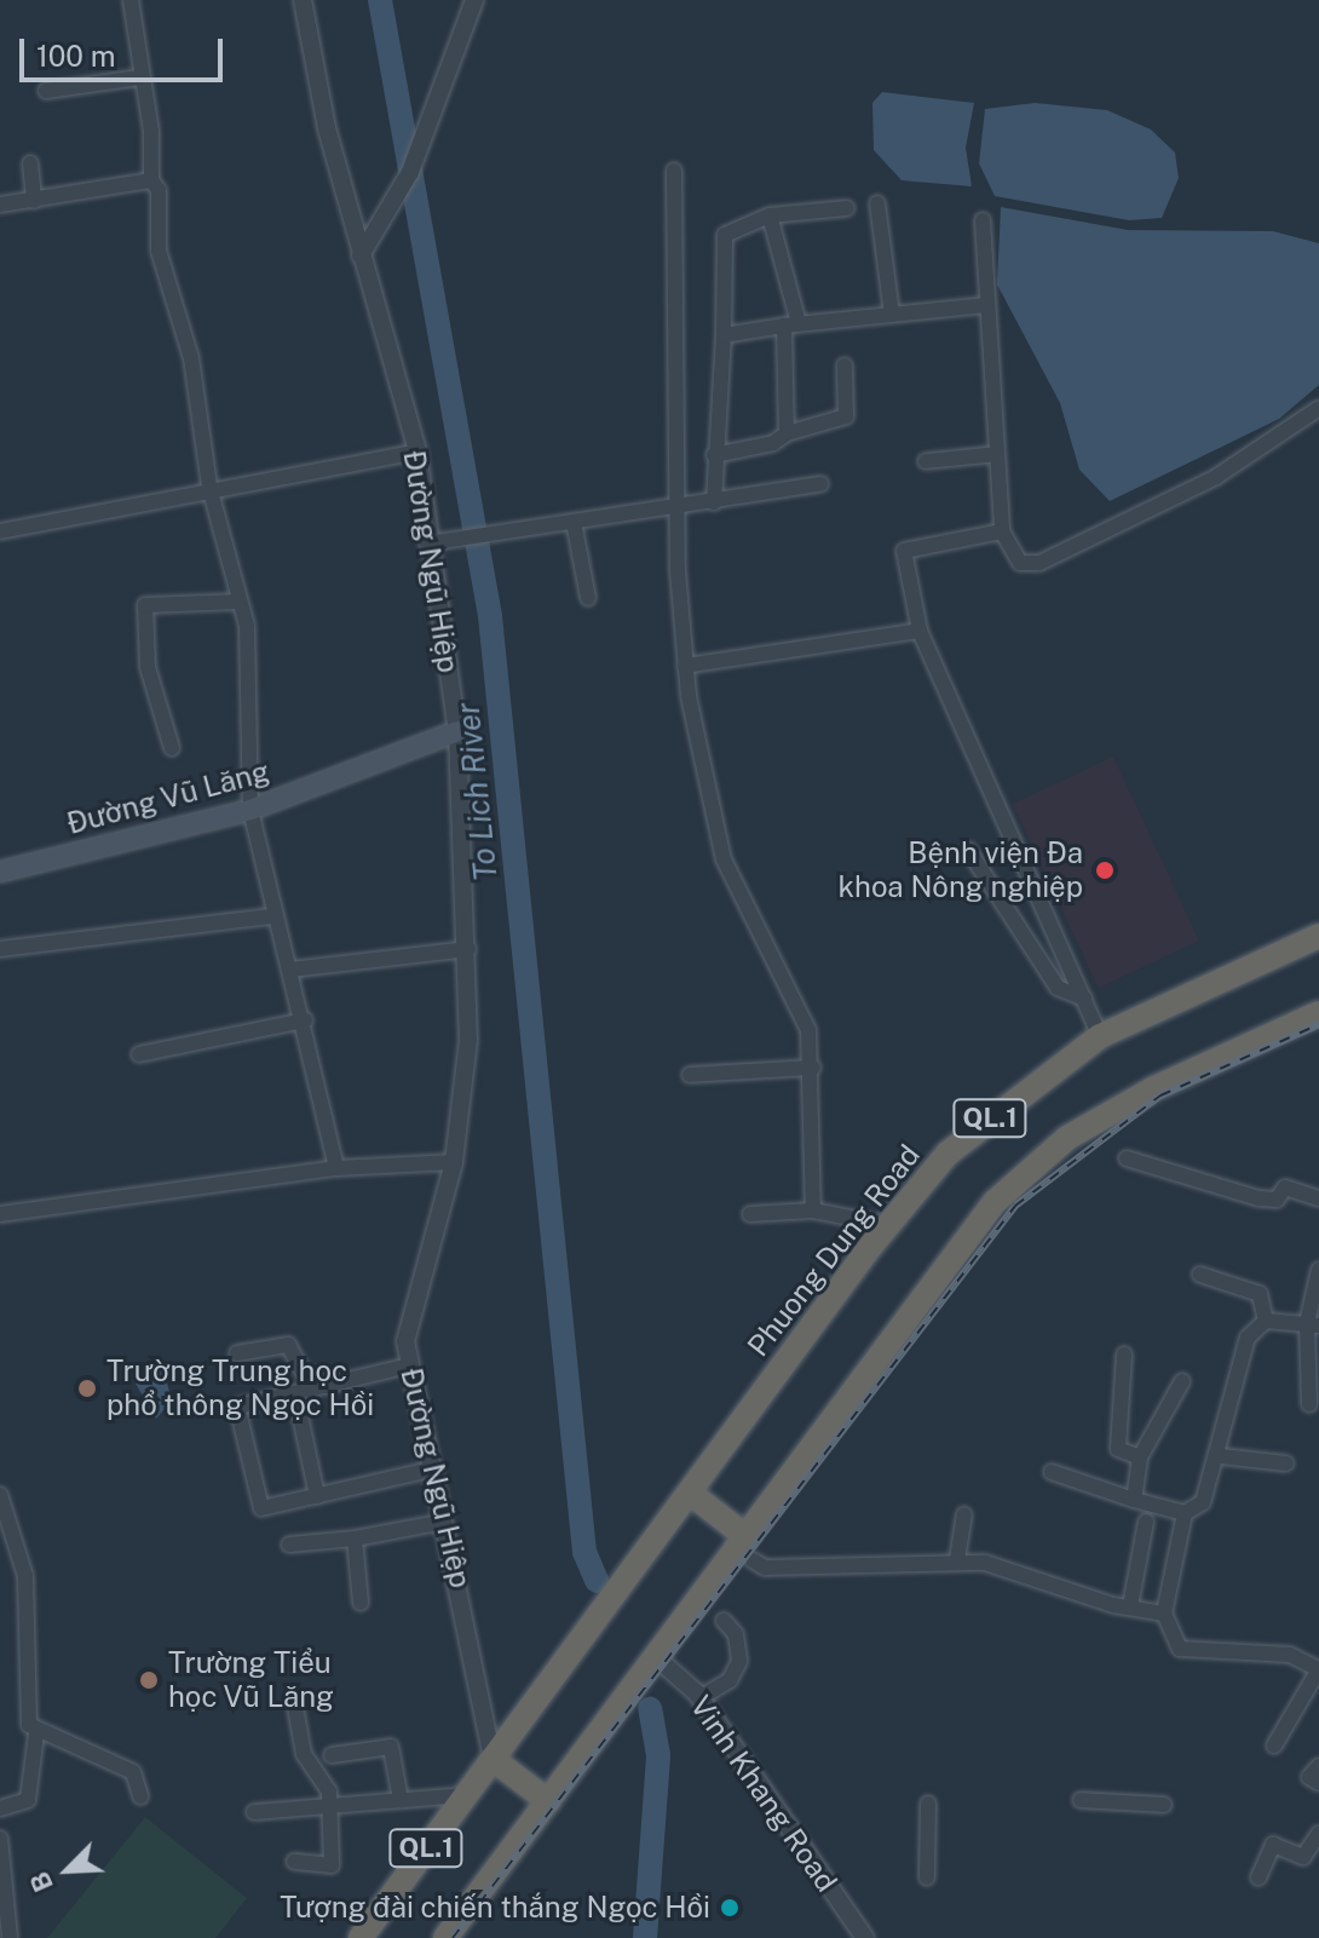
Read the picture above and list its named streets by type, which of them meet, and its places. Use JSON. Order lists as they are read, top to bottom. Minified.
{"streets":{"highway":["QL.1","Phuong Dung Road"],"main road":["Đường Vũ Lăng"],"street":["Đường Ngũ Hiệp","Vinh Khang Road"]},"crossings":[["Đường Ngũ Hiệp","Đường Vũ Lăng"],["Đường Ngũ Hiệp","QL.1"],["Đường Ngũ Hiệp","Phuong Dung Road"],["QL.1","Phuong Dung Road"],["QL.1","Vinh Khang Road"]],"water":["To Lich River"],"places":["Bệnh viện Đa khoa Nông nghiệp","Trường Trung học phổ thông Ngọc Hồi","Trường Tiểu học Vũ Lăng","Tượng đài chiến thắng Ngọc Hồi"],"scale_bar":"100 m","north":"bottom left"}
